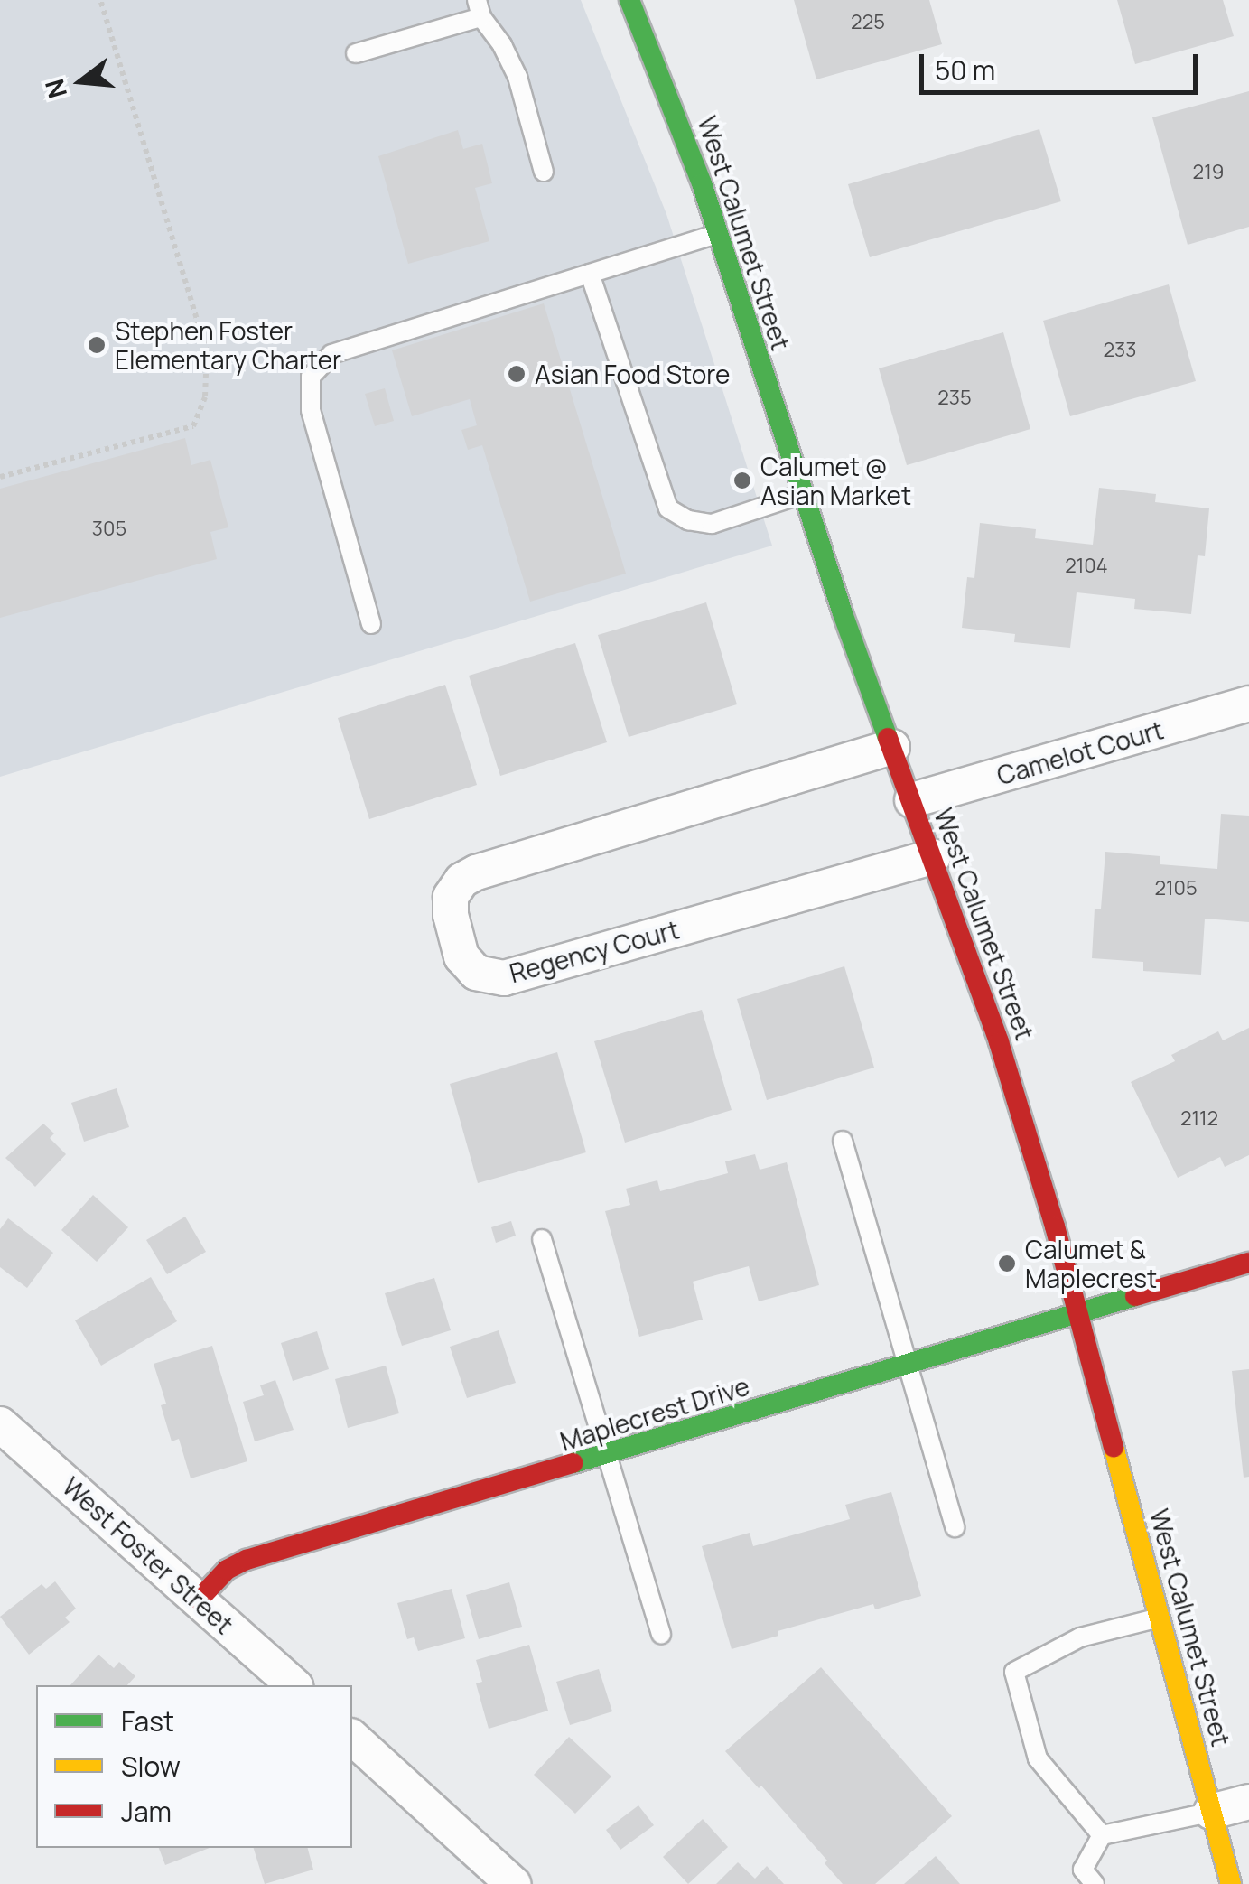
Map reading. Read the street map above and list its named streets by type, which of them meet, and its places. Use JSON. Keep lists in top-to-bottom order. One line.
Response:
{"streets":{"main road":["West Calumet Street","Maplecrest Drive"],"street":["Camelot Court","Regency Court","West Foster Street"]},"crossings":[["West Calumet Street","Camelot Court"],["West Calumet Street","Regency Court"],["West Calumet Street","Maplecrest Drive"],["Maplecrest Drive","West Foster Street"]],"places":["Stephen Foster Elementary Charter","Asian Food Store","Calumet @ Asian Market","Calumet & Maplecrest"],"house_numbers":["225","219","233","235","305","2104","2105","2112"],"legend":["Fast","Slow","Jam"],"scale_bar":"50 m","north":"left"}
